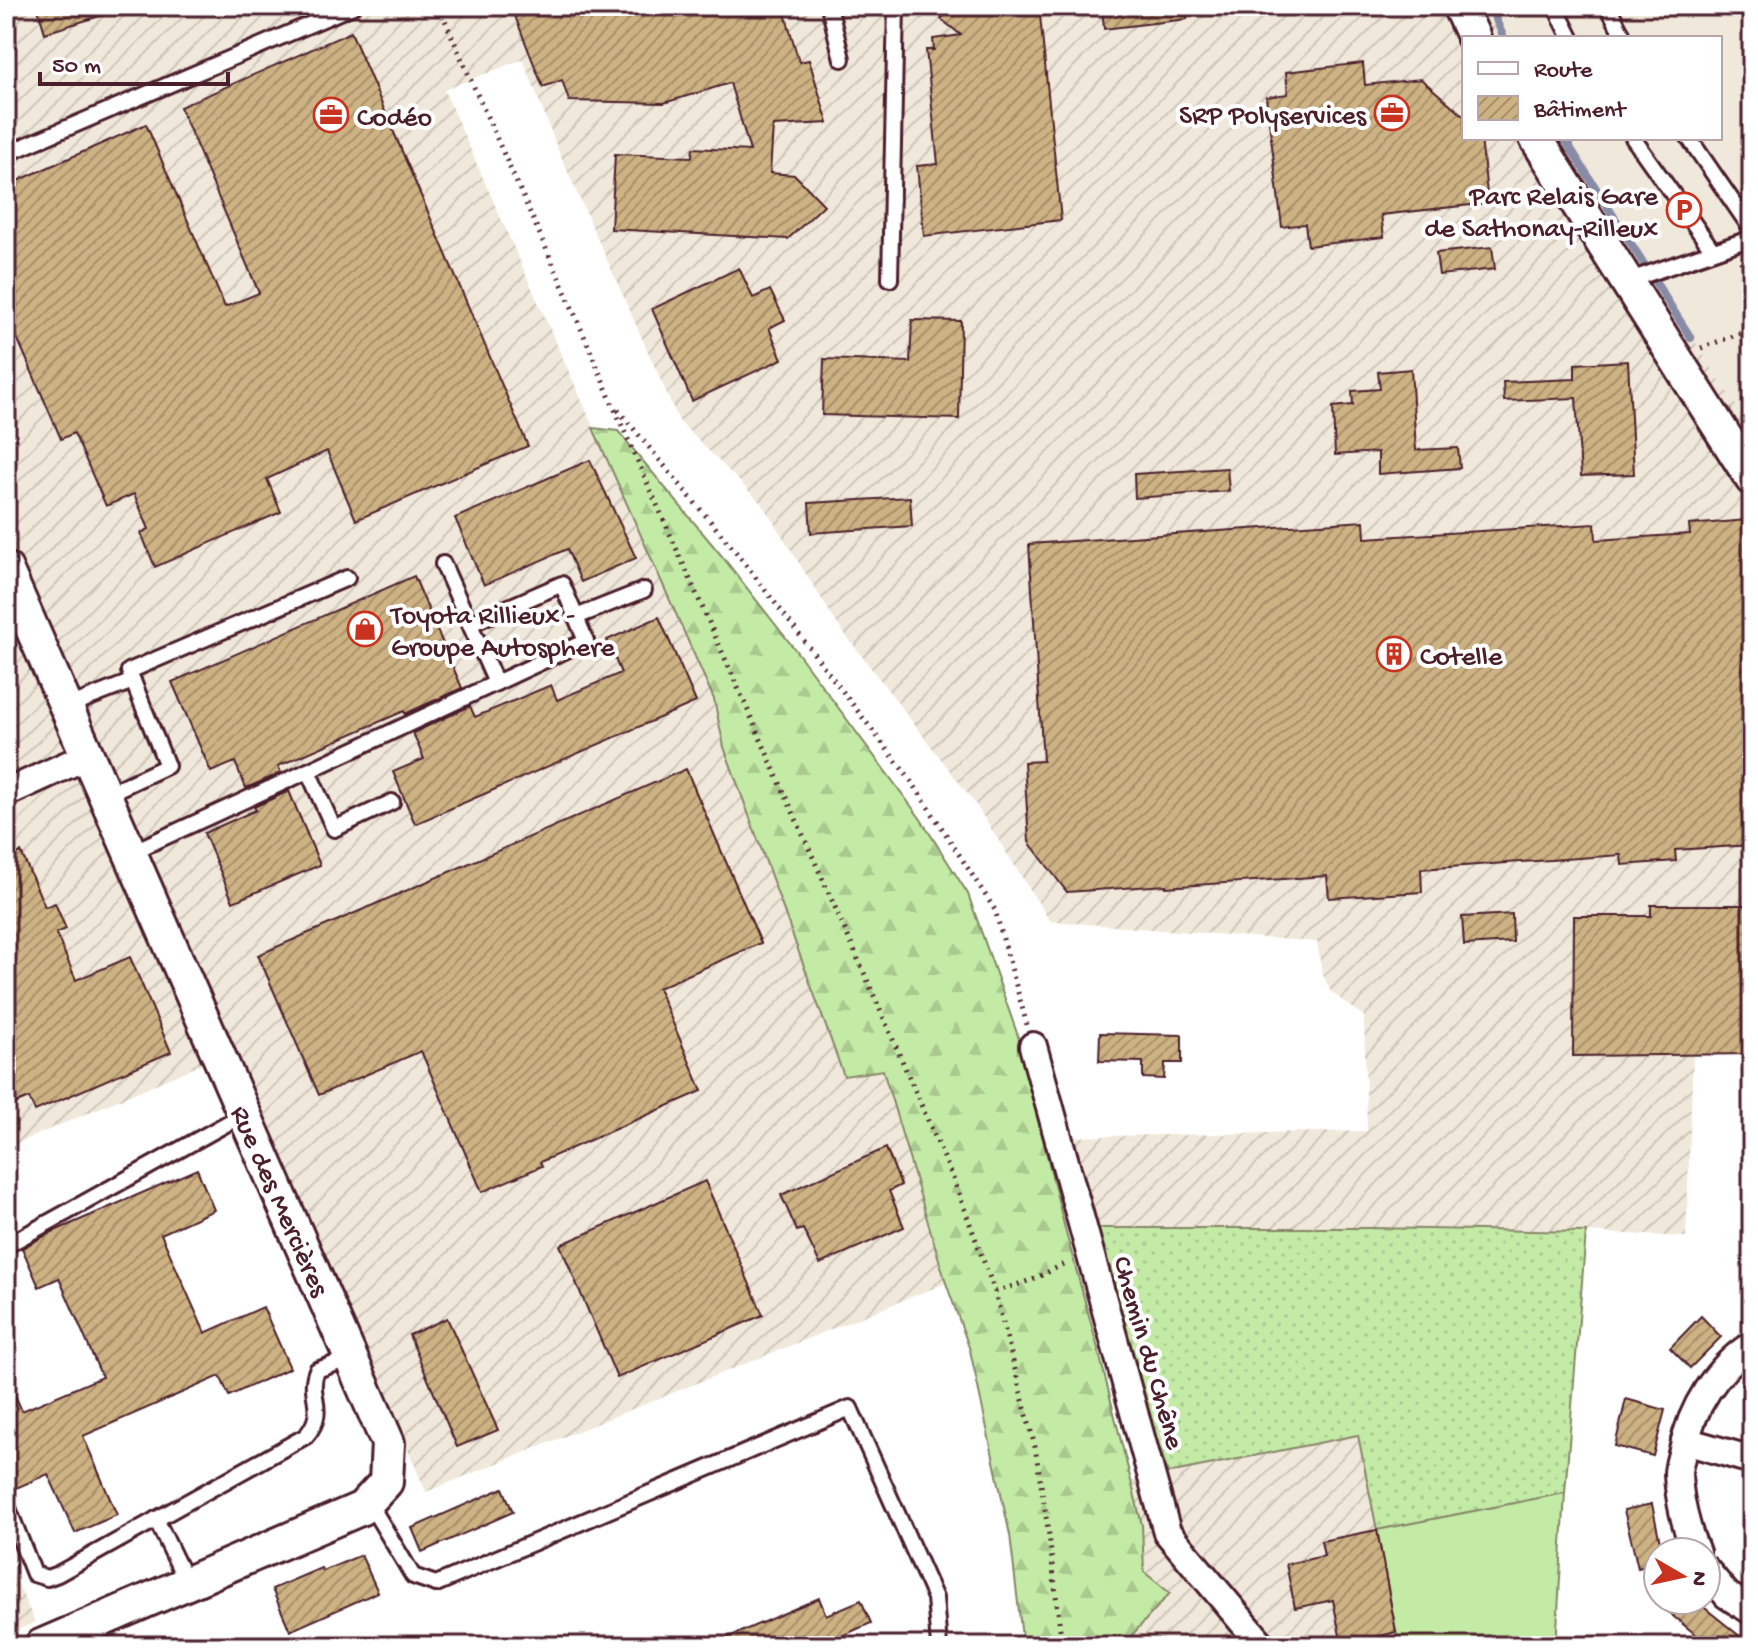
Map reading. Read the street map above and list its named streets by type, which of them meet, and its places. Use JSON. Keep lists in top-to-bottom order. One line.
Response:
{"streets":{"street":["Rue des Mercières","Chemin du Chêne"]},"places":{"office":["SRP Polyservices","Codéo"],"parking":["Parc Relais Gare de Sathonay-Rilleux"],"shop":["Toyota Rillieux - Groupe Autosphere"],"building":["Cotelle"]},"legend":["Route","Bâtiment"],"scale_bar":"50 m","north":"right"}
